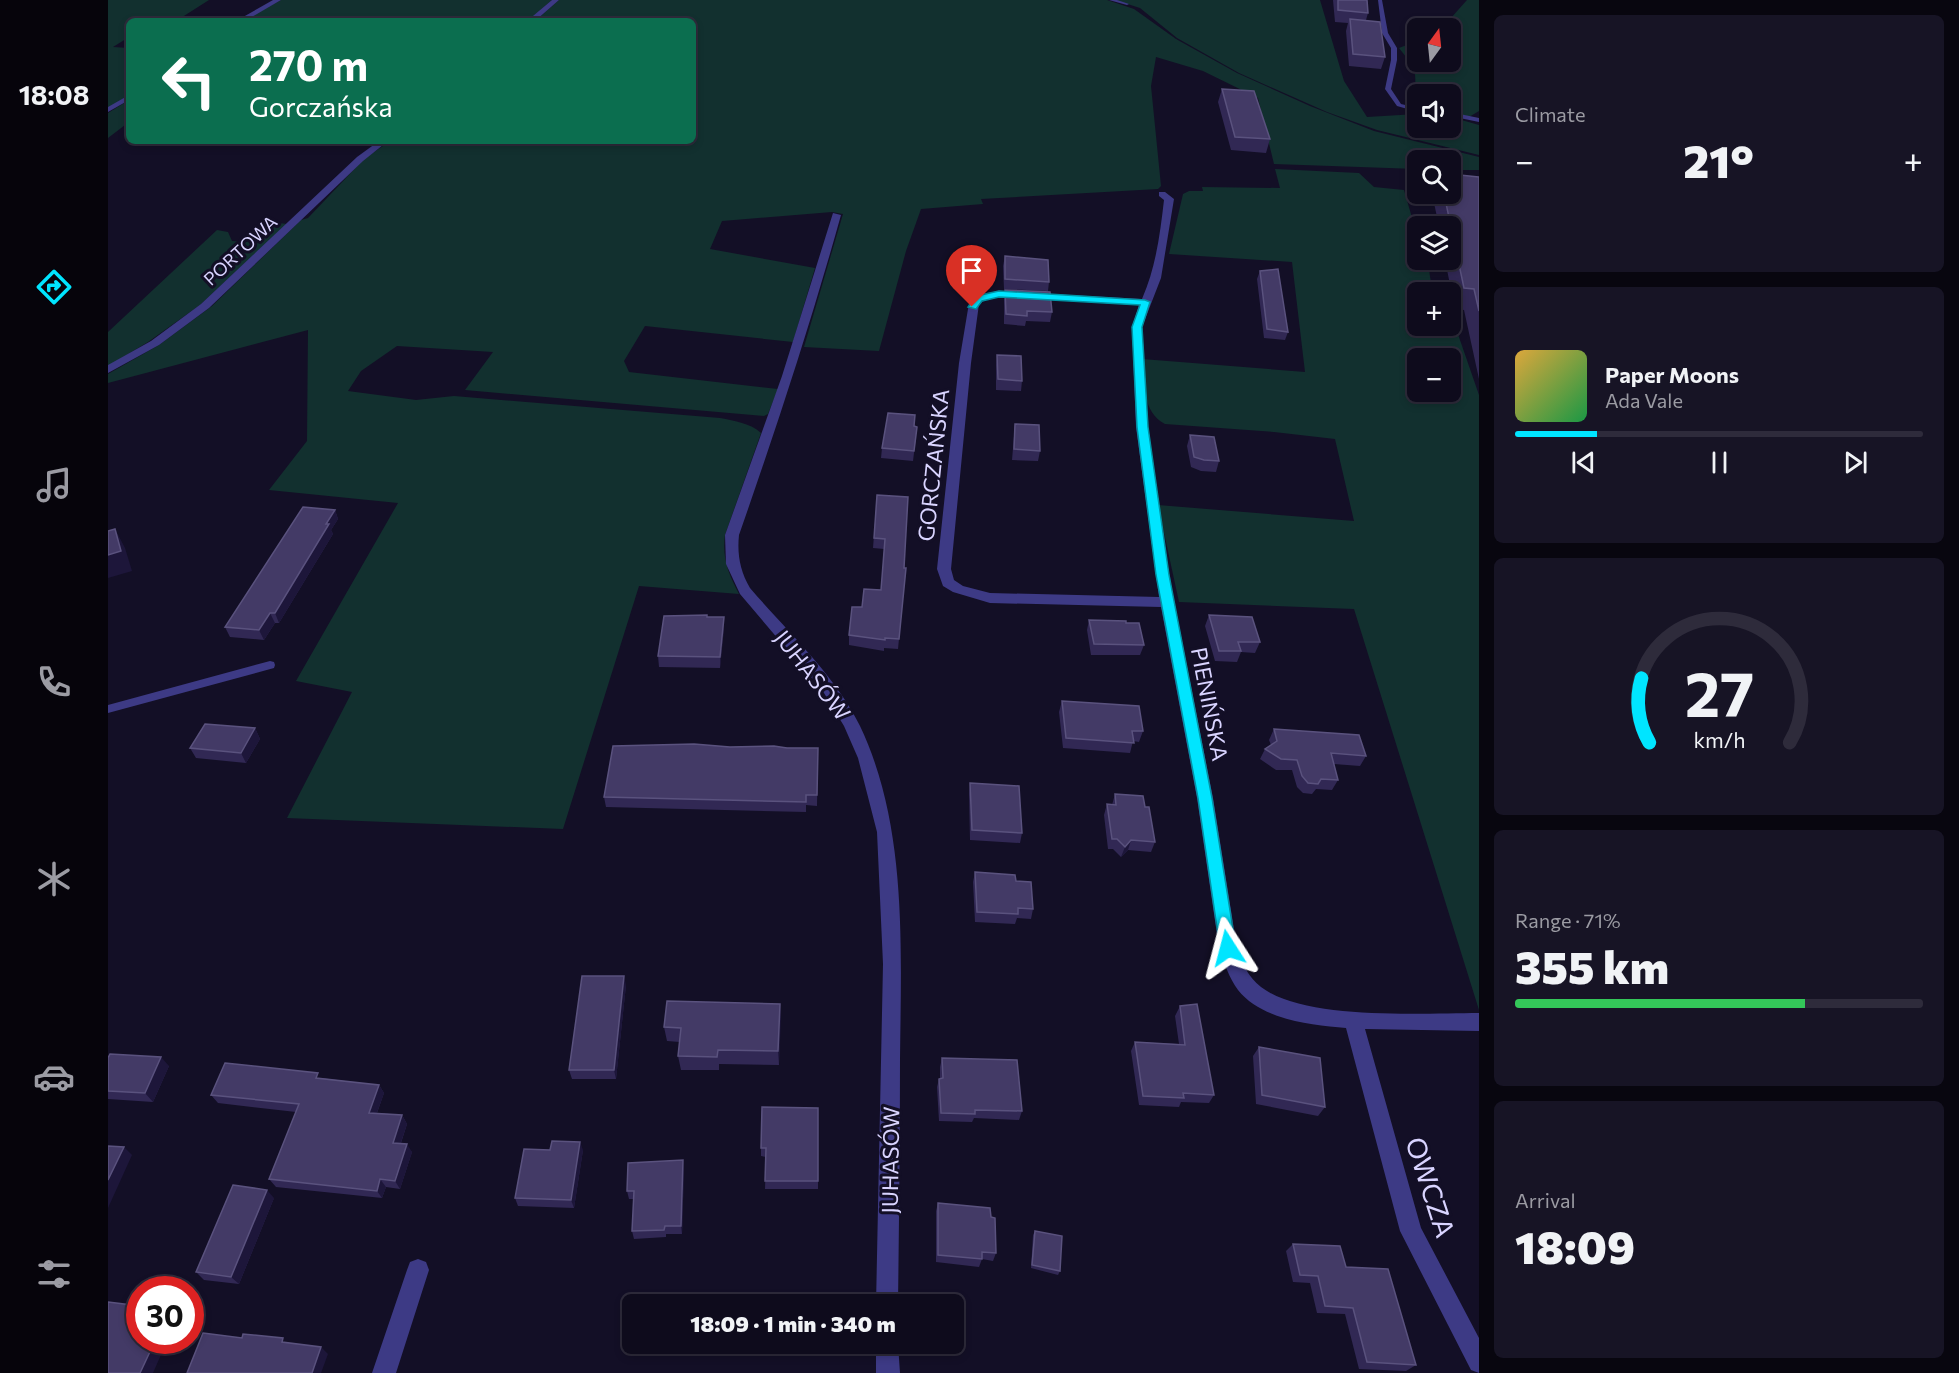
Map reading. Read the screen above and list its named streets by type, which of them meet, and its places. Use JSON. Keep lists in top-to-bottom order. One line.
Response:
{"streets":{"street":["PORTOWA","GORCZAŃSKA","JUHASÓW","PIENIŃSKA","OWCZA"]},"crossings":[["GORCZAŃSKA","PIENIŃSKA"],["PIENIŃSKA","OWCZA"]],"north":"top","page":{"tabs":"18:08","tile":["Climate",["Range · 71%","355 km"],["Arrival","18:09"]],"map_buttons":["+","−"],"turn":["270 m","Gorczańska"],"heat":["−","21°","+"],"song":["Paper Moons","Ada Vale"],"limit":"30","trip":"18:09 · 1 min · 340 m","gauge":["27","km/h"]}}
